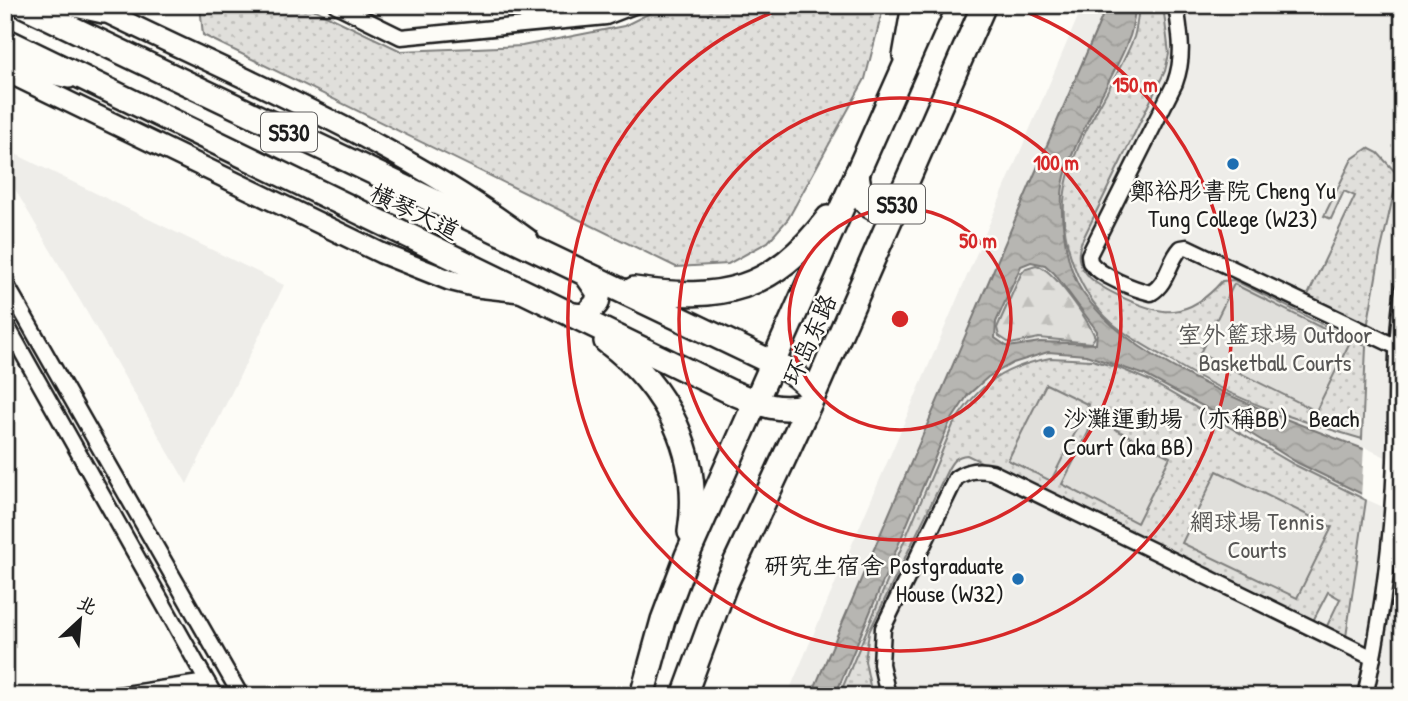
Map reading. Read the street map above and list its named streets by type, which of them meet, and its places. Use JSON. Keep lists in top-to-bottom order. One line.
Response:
{"streets":{"main road":["S530","横琴大道","环岛东路"]},"crossings":[["横琴大道","环岛东路"]],"parks":["室外籃球場 Outdoor Basketball Courts","網球場 Tennis Courts"],"places":["鄭裕彤書院 Cheng Yu Tung College (W23)","沙灘運動場（亦稱BB） Beach Court (aka BB)","研究生宿舍 Postgraduate House (W32)"],"north":"top right","rings":["150 m","100 m","50 m"]}
